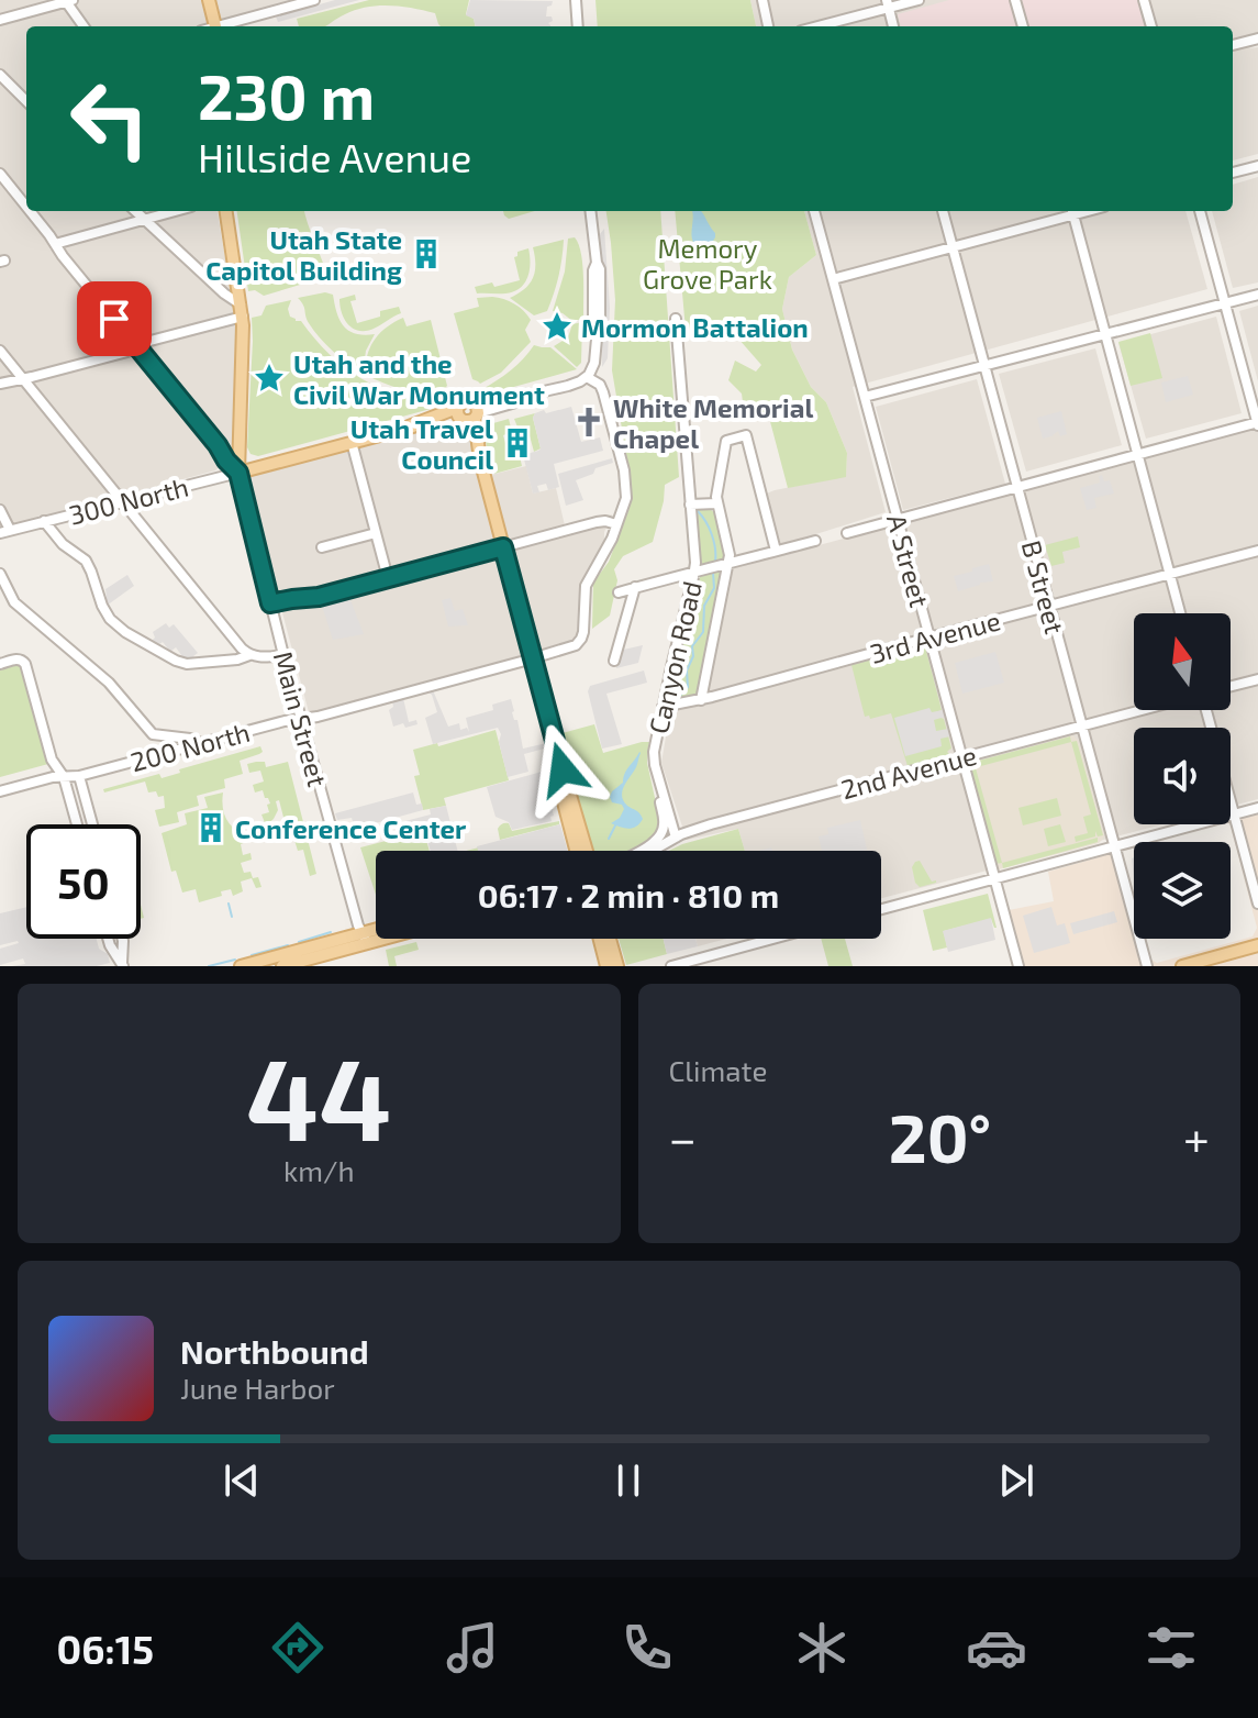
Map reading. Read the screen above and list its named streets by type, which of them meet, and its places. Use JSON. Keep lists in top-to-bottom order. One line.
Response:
{"streets":{"main road":["300 North"],"street":["A Street","B Street","3rd Avenue","Canyon Road","Main Street","200 North","2nd Avenue"]},"crossings":[["300 North","Main Street"],["A Street","3rd Avenue"],["A Street","2nd Avenue"],["B Street","3rd Avenue"],["B Street","2nd Avenue"],["3rd Avenue","Canyon Road"],["Canyon Road","2nd Avenue"],["Main Street","200 North"]],"parks":["Memory Grove Park"],"places":{"building":["Utah State Capitol Building","Utah Travel Council","Conference Center"],"place":["Mormon Battalion","Utah and the Civil War Monument"],"church":["White Memorial Chapel"]},"north":"top","page":{"turn":["230 m","Hillside Avenue"],"limit":"50","trip":"06:17 · 2 min · 810 m","tile":[["44","km/h"],"Climate"],"heat":["−","20°","+"],"song":["Northbound","June Harbor"],"tabs":"06:15"}}
